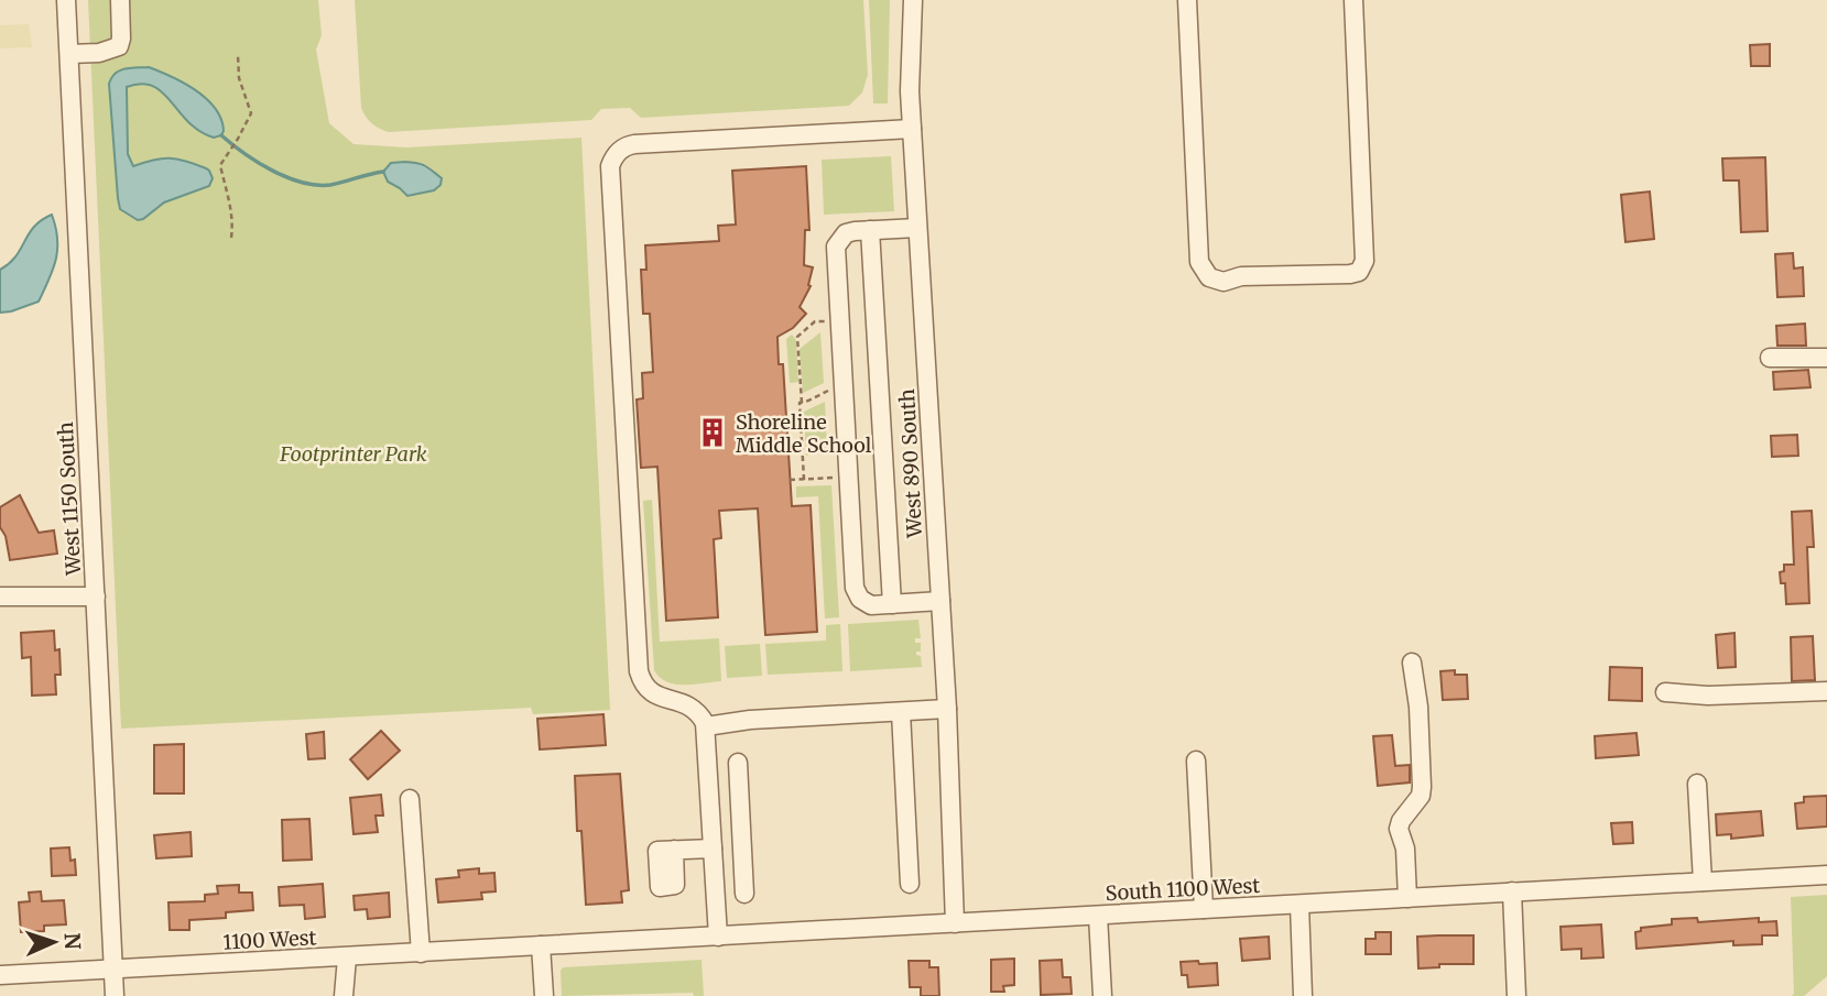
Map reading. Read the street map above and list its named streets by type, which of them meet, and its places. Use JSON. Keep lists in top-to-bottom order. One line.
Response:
{"streets":{"street":["West 890 South","West 1150 South","South 1100 West","1100 West"]},"crossings":[["West 890 South","South 1100 West"],["West 1150 South","1100 West"],["South 1100 West","1100 West"]],"parks":["Footprinter Park"],"places":{"building":["Shoreline Middle School"]},"north":"right"}
